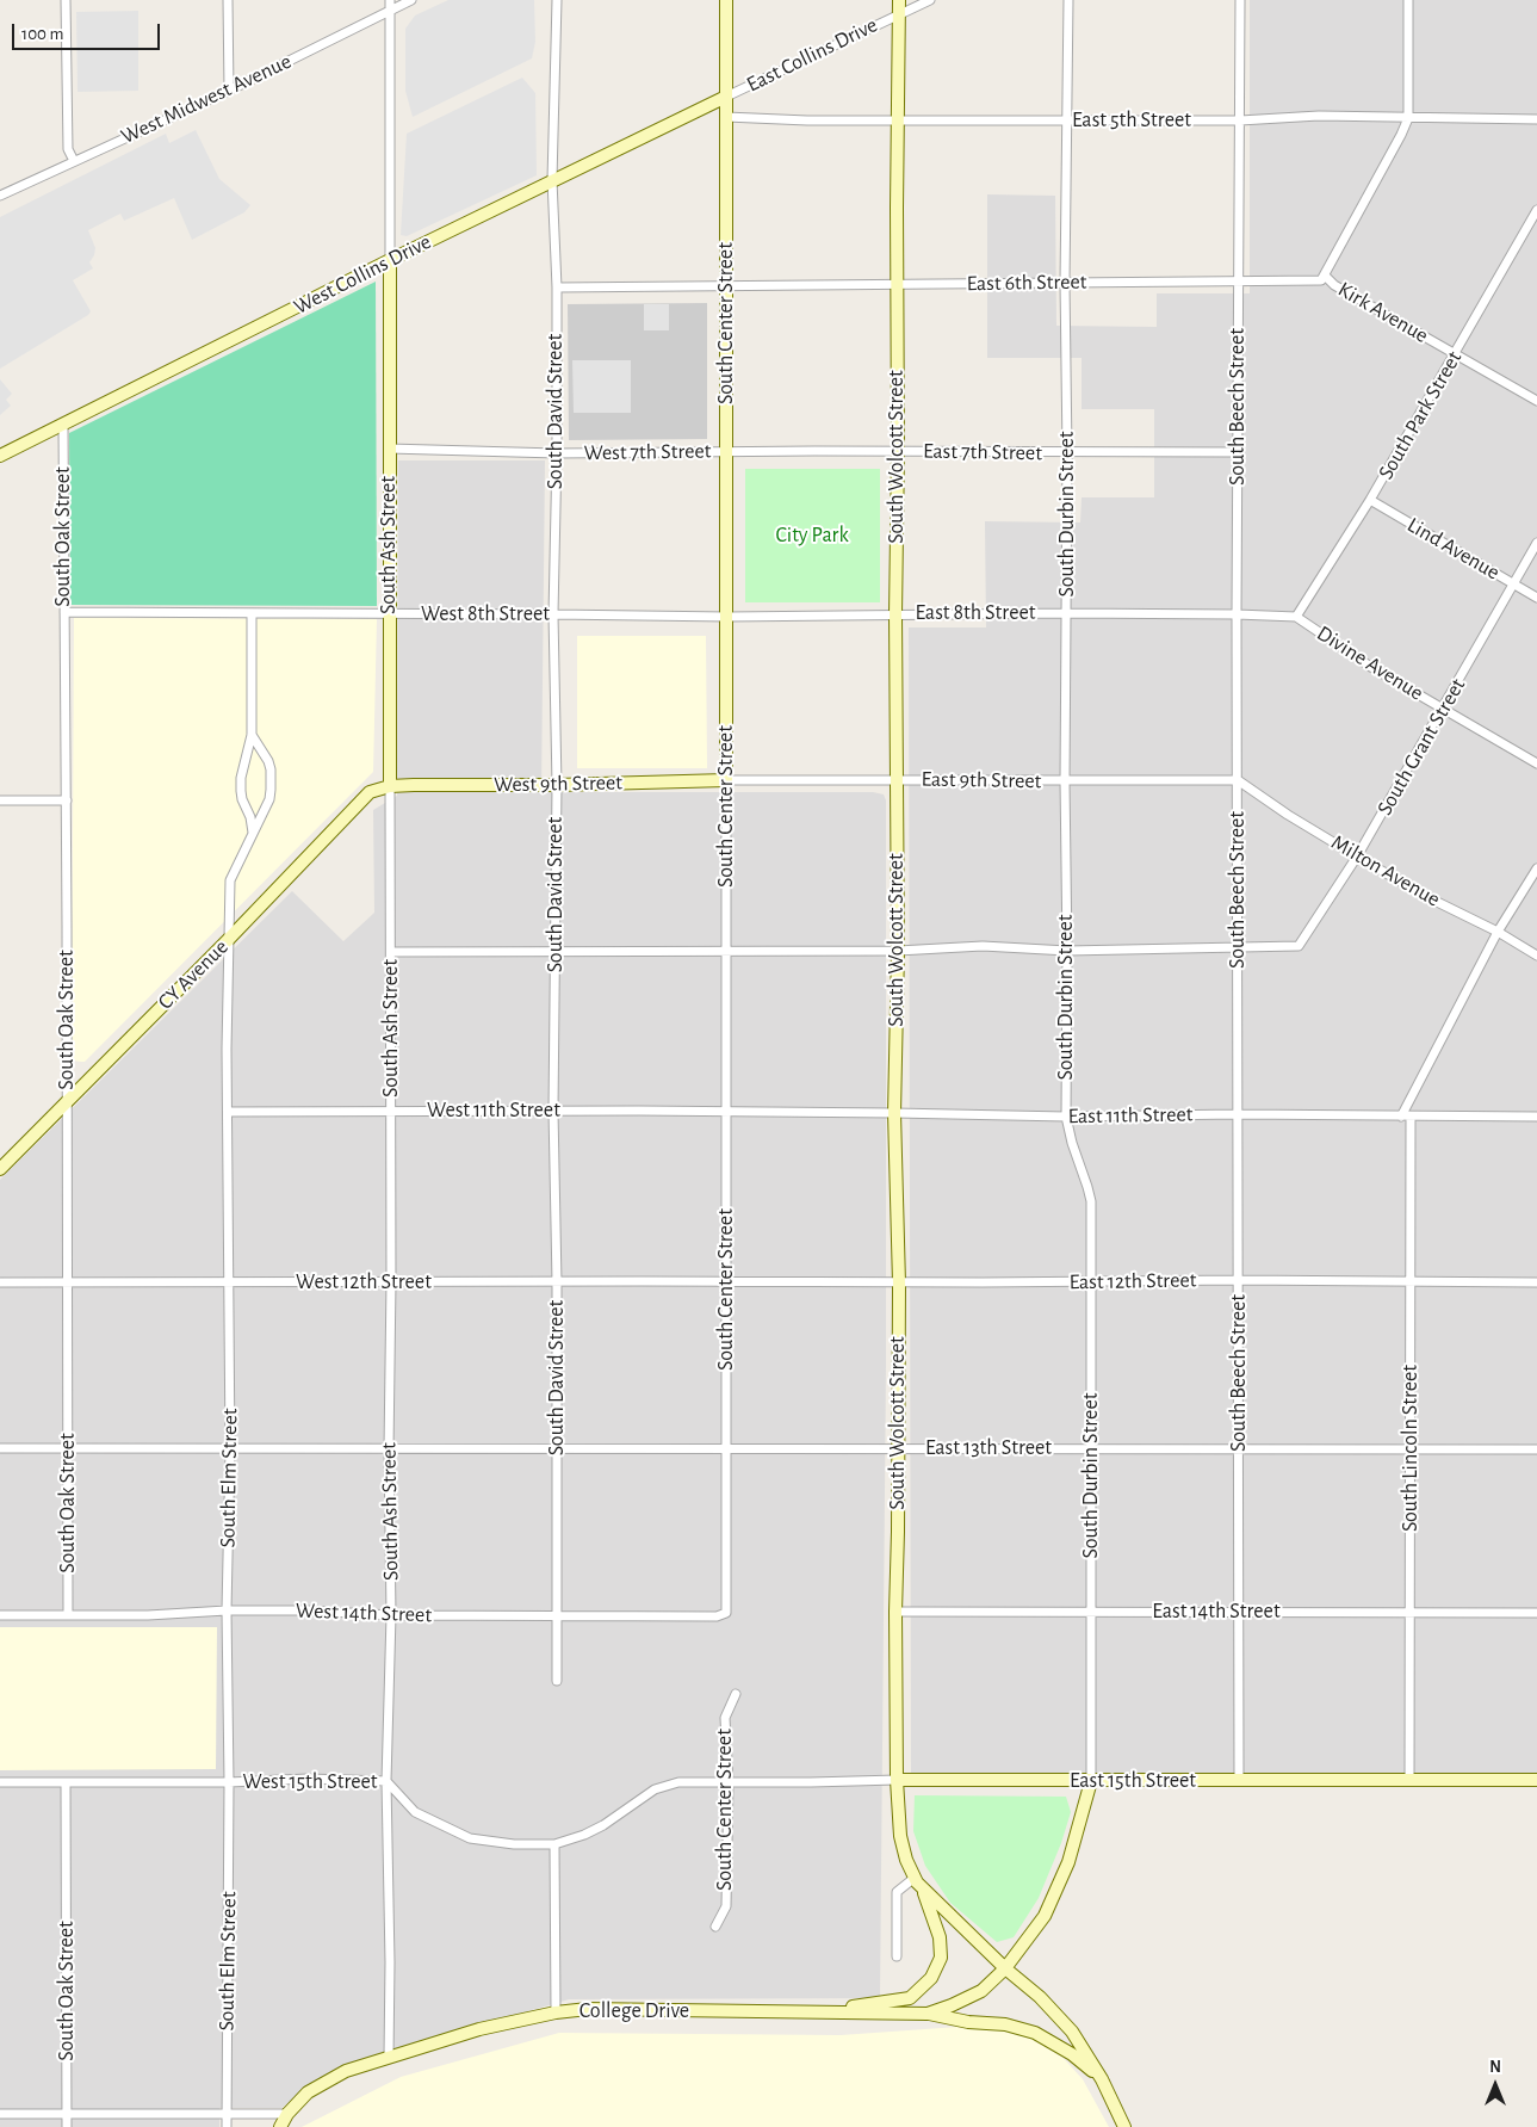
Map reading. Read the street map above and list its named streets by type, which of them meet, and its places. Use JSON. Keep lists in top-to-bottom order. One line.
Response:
{"streets":{"main road":["West Collins Drive","South Center Street","South Wolcott Street","South Durbin Street","South Ash Street","West 9th Street","CY Avenue","East 15th Street","College Drive"],"street":["East Collins Drive","West Midwest Avenue","East 5th Street","East 6th Street","Kirk Avenue","South Beech Street","South David Street","South Park Street","West 7th Street","East 7th Street","South Oak Street","Lind Avenue","East 8th Street","West 8th Street","Divine Avenue","South Grant Street","East 9th Street","Milton Avenue","West 11th Street","East 11th Street","East 12th Street","West 12th Street","East 13th Street","South Lincoln Street","South Elm Street","East 14th Street","West 14th Street","West 15th Street"]},"crossings":[["East Collins Drive","West Collins Drive"],["East Collins Drive","South Center Street"],["East Collins Drive","South Wolcott Street"],["West Midwest Avenue","South Ash Street"],["East 5th Street","South Center Street"],["East 5th Street","South Beech Street"],["East 5th Street","South Wolcott Street"],["East 5th Street","South Durbin Street"],["West Collins Drive","South Center Street"],["West Collins Drive","South David Street"],["West Collins Drive","South Oak Street"],["West Collins Drive","South Ash Street"],["East 6th Street","Kirk Avenue"],["East 6th Street","South Center Street"],["East 6th Street","South Beech Street"],["East 6th Street","South David Street"],["East 6th Street","South Wolcott Street"],["East 6th Street","South Durbin Street"],["Kirk Avenue","South Park Street"],["South Center Street","West 7th Street"],["South Center Street","East 7th Street"],["South Center Street","East 8th Street"],["South Center Street","West 8th Street"],["South Center Street","East 9th Street"],["South Center Street","West 9th Street"],["South Center Street","West 11th Street"],["South Center Street","East 11th Street"],["South Center Street","East 12th Street"],["South Center Street","West 12th Street"],["South Center Street","East 13th Street"],["South Center Street","West 14th Street"],["South Center Street","East 15th Street"],["South Center Street","West 15th Street"],["South Beech Street","East 7th Street"],["South Beech Street","East 8th Street"],["South Beech Street","South Grant Street"],["South Beech Street","East 9th Street"],["South Beech Street","Milton Avenue"],["South Beech Street","East 11th Street"],["South Beech Street","East 12th Street"],["South Beech Street","East 13th Street"],["South Beech Street","East 14th Street"],["South Beech Street","East 15th Street"],["South David Street","West 7th Street"],["South David Street","West 8th Street"],["South David Street","West 9th Street"],["South David Street","West 11th Street"],["South David Street","West 12th Street"],["South David Street","East 13th Street"],["South David Street","West 14th Street"],["South Park Street","Lind Avenue"],["South Park Street","East 8th Street"],["South Park Street","Divine Avenue"],["West 7th Street","East 7th Street"],["West 7th Street","South Ash Street"],["East 7th Street","South Wolcott Street"],["East 7th Street","South Durbin Street"],["South Wolcott Street","South Durbin Street"],["South Wolcott Street","East 8th Street"],["South Wolcott Street","East 9th Street"],["South Wolcott Street","East 11th Street"],["South Wolcott Street","East 12th Street"],["South Wolcott Street","East 13th Street"],["South Wolcott Street","East 14th Street"],["South Wolcott Street","East 15th Street"],["South Wolcott Street","College Drive"],["South Durbin Street","East 8th Street"],["South Durbin Street","East 9th Street"],["South Durbin Street","East 11th Street"],["South Durbin Street","East 12th Street"],["South Durbin Street","East 13th Street"],["South Durbin Street","East 14th Street"],["South Durbin Street","East 15th Street"],["South Durbin Street","College Drive"],["South Oak Street","West 8th Street"],["South Oak Street","CY Avenue"],["South Oak Street","West 12th Street"],["South Oak Street","East 13th Street"],["South Oak Street","West 14th Street"],["South Oak Street","West 15th Street"],["South Ash Street","West 8th Street"],["South Ash Street","West 9th Street"],["South Ash Street","CY Avenue"],["South Ash Street","West 11th Street"],["South Ash Street","West 12th Street"],["South Ash Street","East 13th Street"],["South Ash Street","West 14th Street"],["South Ash Street","West 15th Street"],["South Ash Street","College Drive"],["Lind Avenue","South Grant Street"],["East 8th Street","West 8th Street"],["East 8th Street","Divine Avenue"],["Divine Avenue","South Grant Street"],["South Grant Street","Milton Avenue"],["East 9th Street","West 9th Street"],["East 9th Street","Milton Avenue"],["West 9th Street","CY Avenue"],["CY Avenue","South Elm Street"],["West 11th Street","East 11th Street"],["West 11th Street","South Elm Street"],["East 11th Street","South Lincoln Street"],["East 12th Street","West 12th Street"],["East 12th Street","South Lincoln Street"],["West 12th Street","South Elm Street"],["East 13th Street","South Lincoln Street"],["East 13th Street","South Elm Street"],["South Lincoln Street","East 14th Street"],["South Lincoln Street","East 15th Street"],["South Elm Street","West 14th Street"],["South Elm Street","West 15th Street"],["East 15th Street","West 15th Street"]],"parks":["City Park"],"scale_bar":"100 m","north":"top"}
